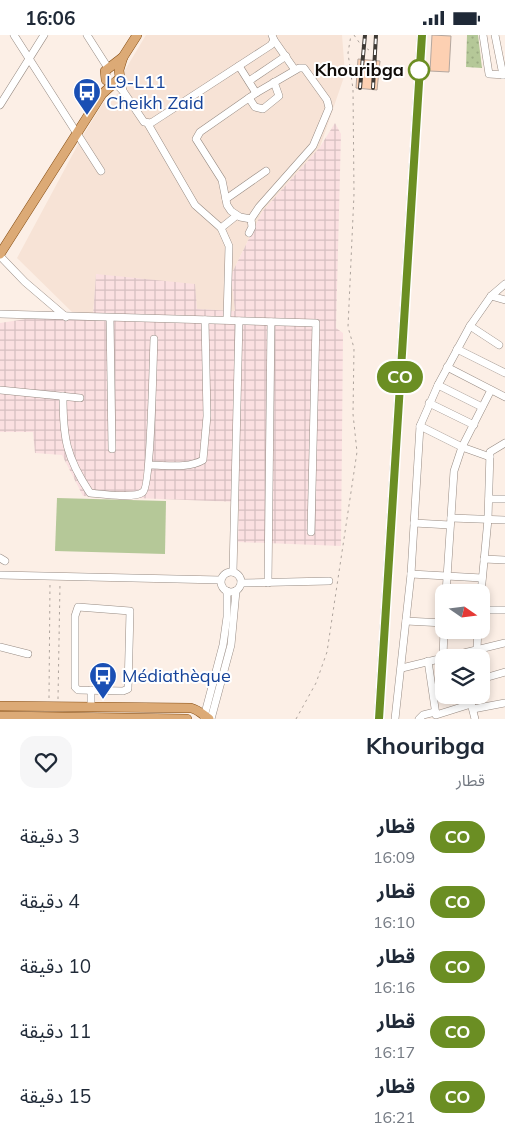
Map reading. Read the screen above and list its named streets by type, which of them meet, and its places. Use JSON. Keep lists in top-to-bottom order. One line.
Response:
{"places":{"other":["Khouribga"],"bus stop":["L9-L11 Cheikh Zaid","Médiathèque"]},"north":"right","page":{"status":"16:06","on_map":"CO","heading":["Khouribga","قطار"],"list":[{"mark":"CO","name":"قطار","note":"16:09","value":"3 دقيقة"},{"mark":"CO","name":"قطار","note":"16:10","value":"4 دقيقة"},{"mark":"CO","name":"قطار","note":"16:16","value":"10 دقيقة"},{"mark":"CO","name":"قطار","note":"16:17","value":"11 دقيقة"},{"mark":"CO","name":"قطار","note":"16:21","value":"15 دقيقة"}]}}
